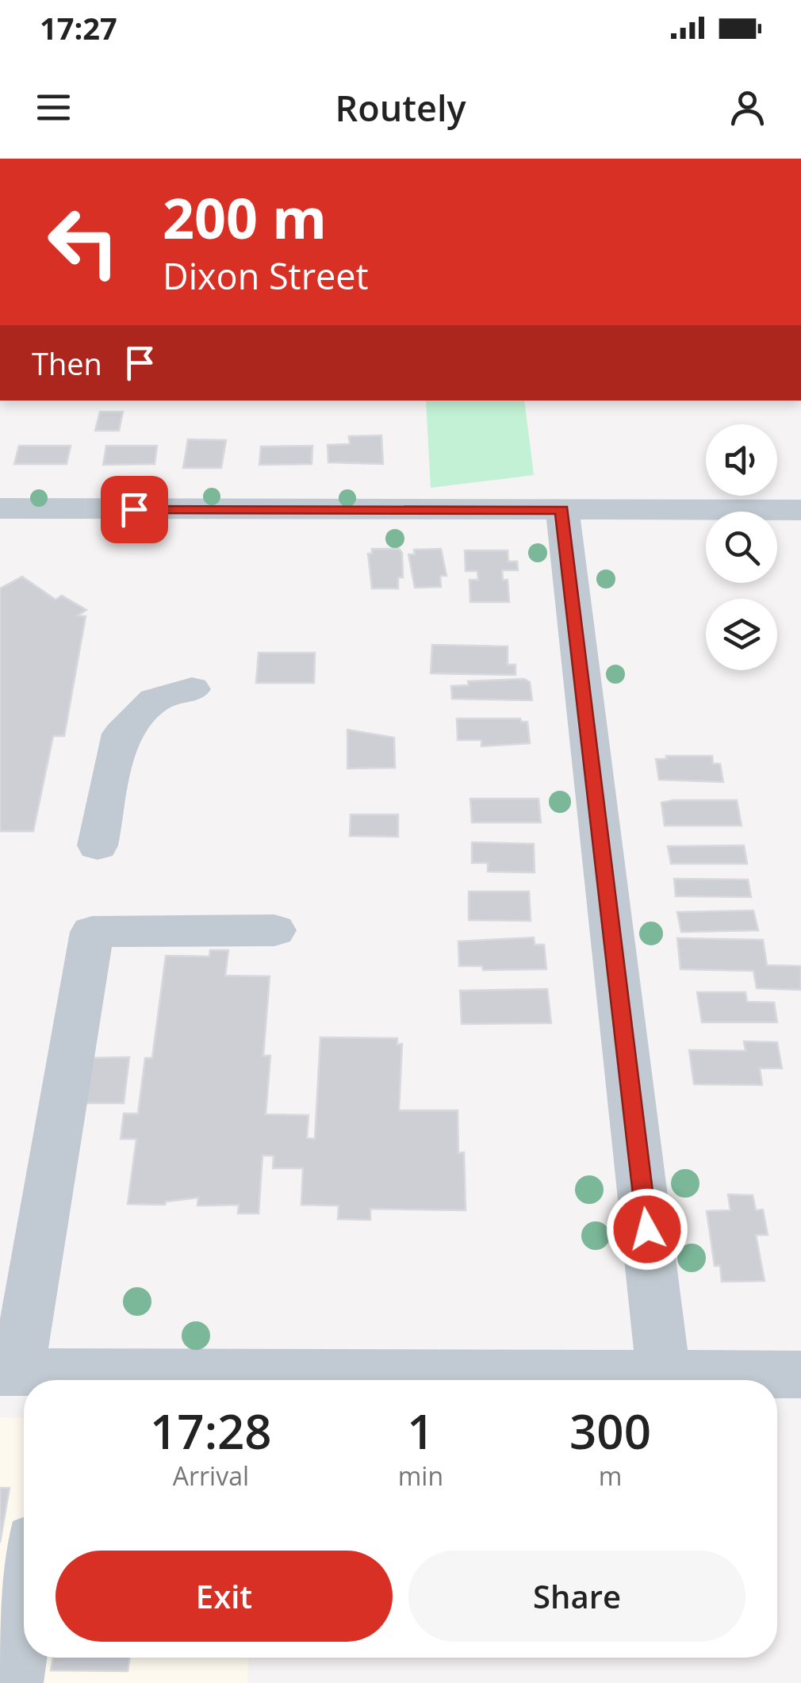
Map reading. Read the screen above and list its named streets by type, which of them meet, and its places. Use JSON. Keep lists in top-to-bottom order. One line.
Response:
{"page":{"status":"17:27","header":"Routely","turn":["200 m","Dixon Street"],"then":"Then","eta":["17:28","Arrival","1","min","300","m"],"buttons":["Exit","Share"]}}
